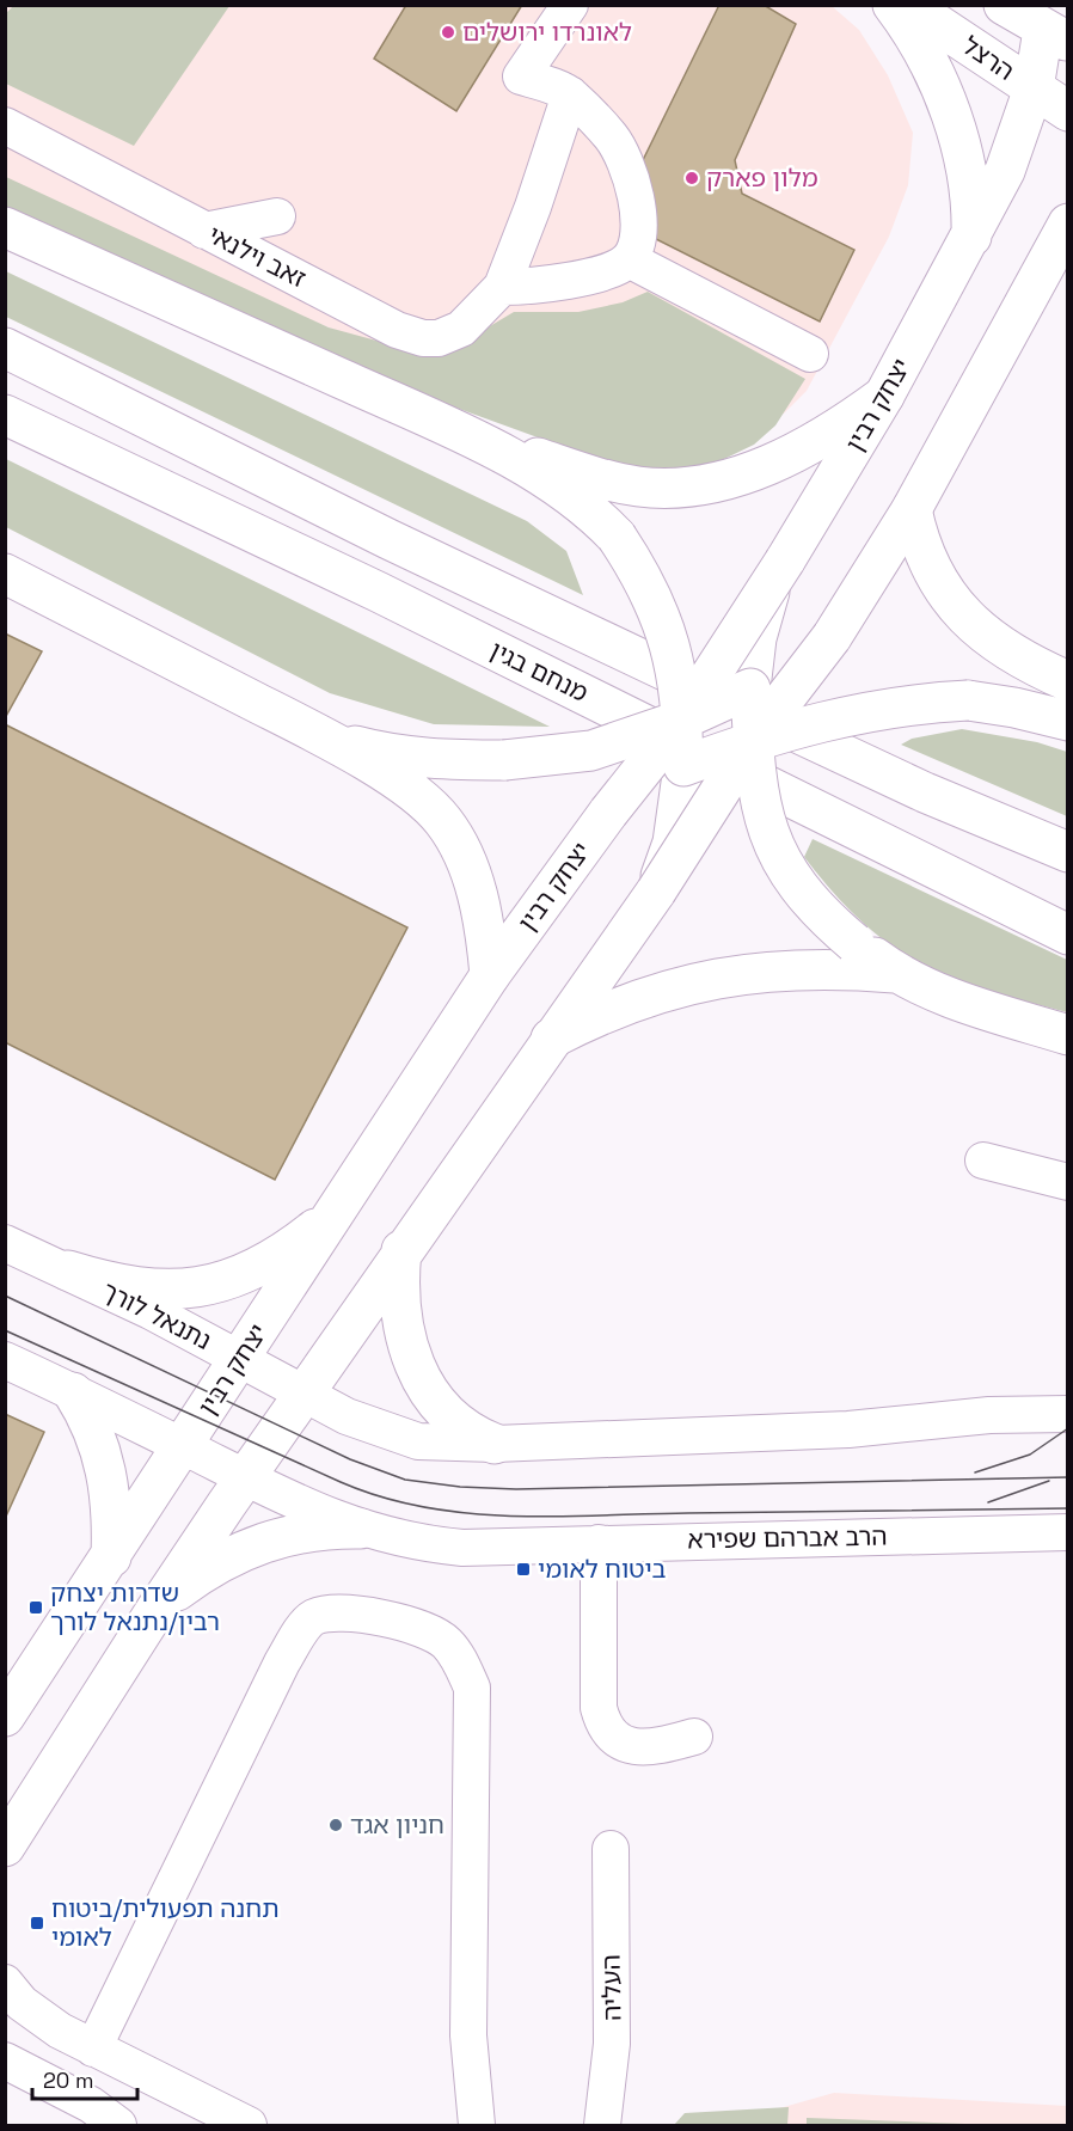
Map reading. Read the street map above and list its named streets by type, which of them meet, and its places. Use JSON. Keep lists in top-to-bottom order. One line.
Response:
{"streets":{"main road":["הרצל","יצחק רבין","מנחם בגין"],"street":["זאב וילנאי","נתנאל לורך","הרב אברהם שפירא","העליה"]},"crossings":[["הרצל","יצחק רבין"],["יצחק רבין","נתנאל לורך"],["יצחק רבין","הרב אברהם שפירא"]],"places":{"other":["לאונרדו ירושלים","מלון פארק","חניון אגד"],"transit":["ביטוח לאומי","שדרות יצחק רבין/נתנאל לורך","תחנה תפעולית/ביטוח לאומי"]},"scale_bar":"20 m"}
